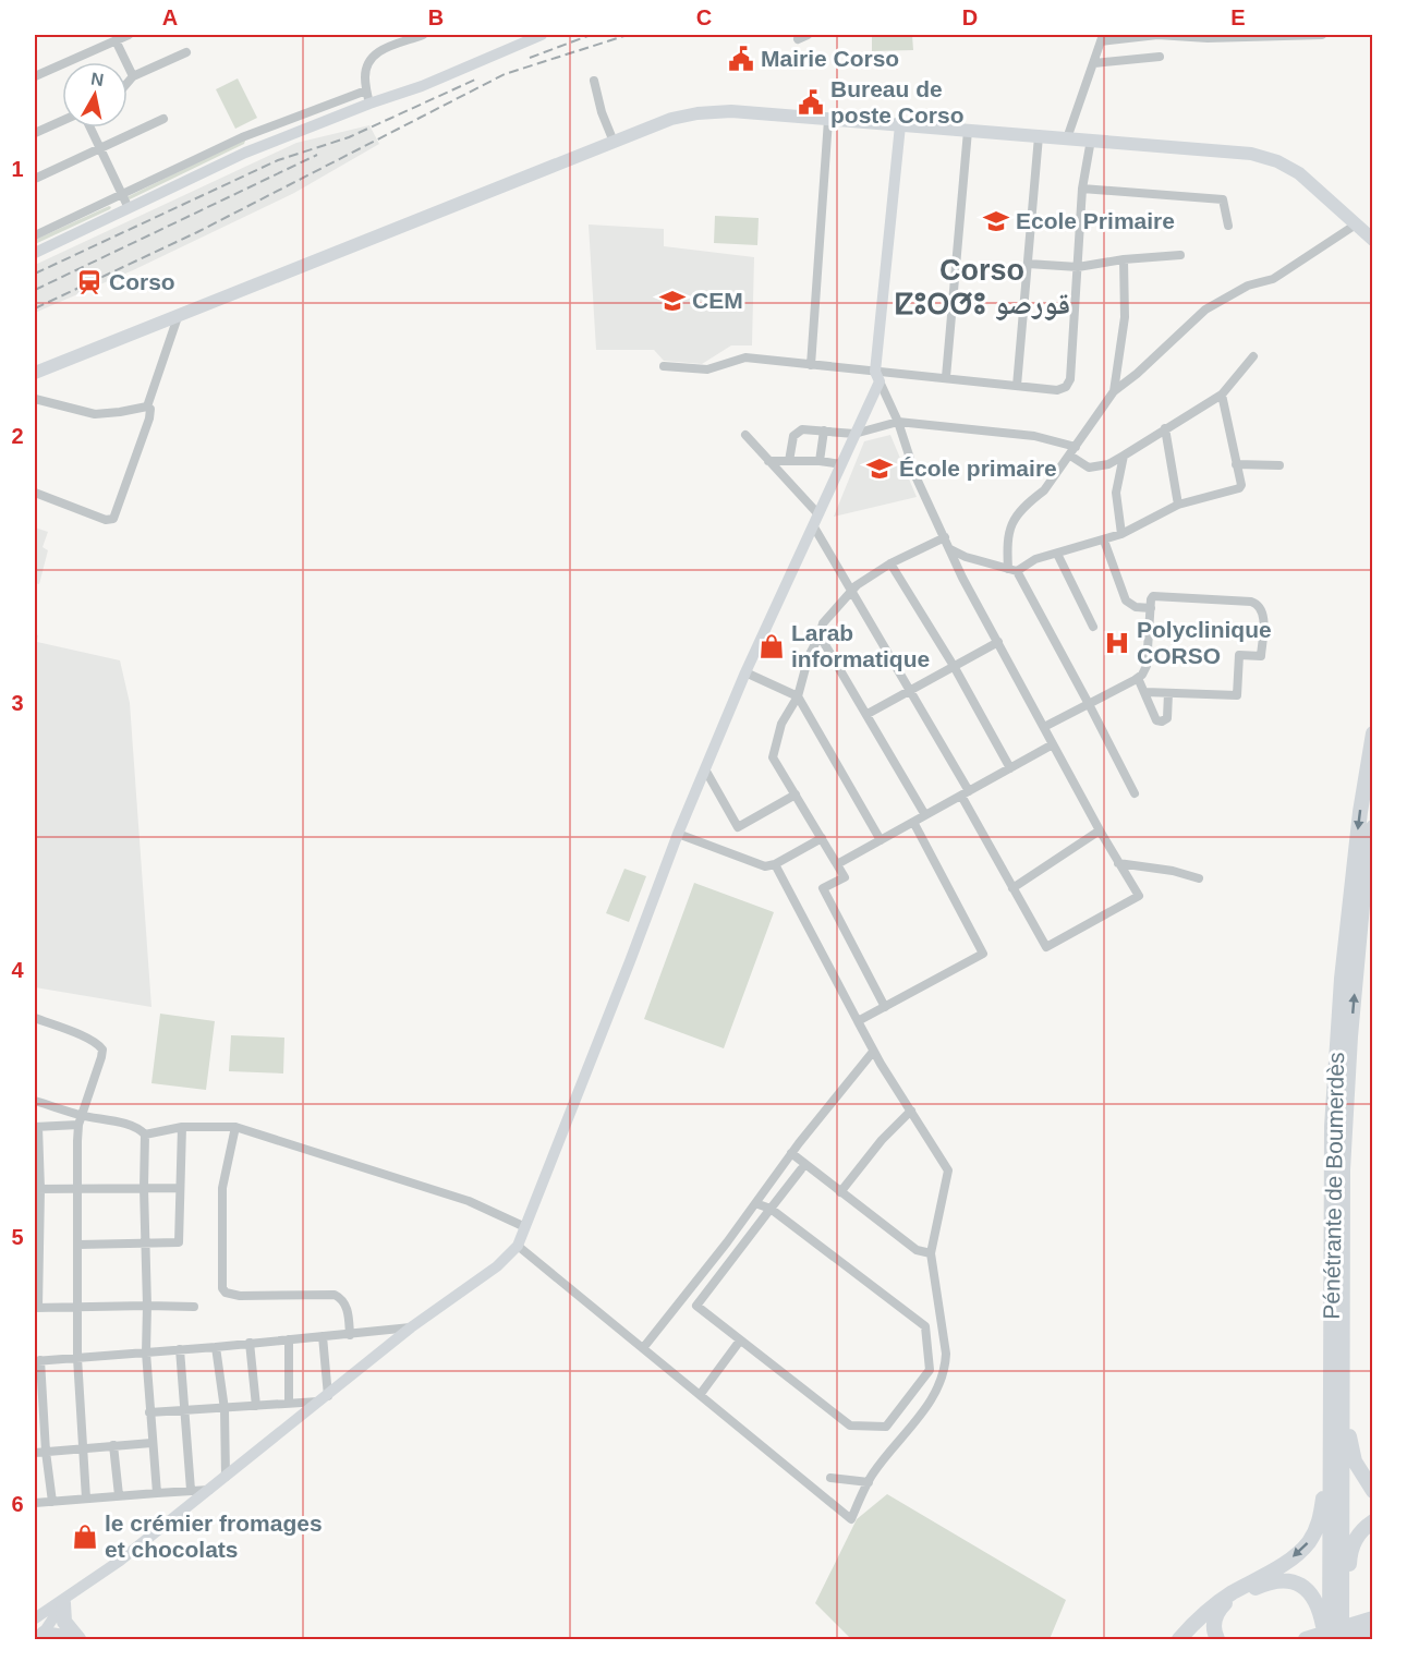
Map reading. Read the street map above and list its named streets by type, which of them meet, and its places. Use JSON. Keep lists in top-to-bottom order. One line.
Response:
{"streets":{"highway":["Pénétrante de Boumerdès"]},"districts":["Corso ⵇⵓⵔⵚⵓ قورصو"],"places":{"public building":["Mairie Corso","Bureau de poste Corso"],"school or university":["Ecole Primaire","CEM","École primaire"],"station":["Corso"],"hospital":["Polyclinique CORSO"],"shop":["Larab informatique","le crémier fromages et chocolats"]},"north":"top","grid":{"columns":["A","B","C","D","E"],"rows":["1","2","3","4","5","6"]}}
